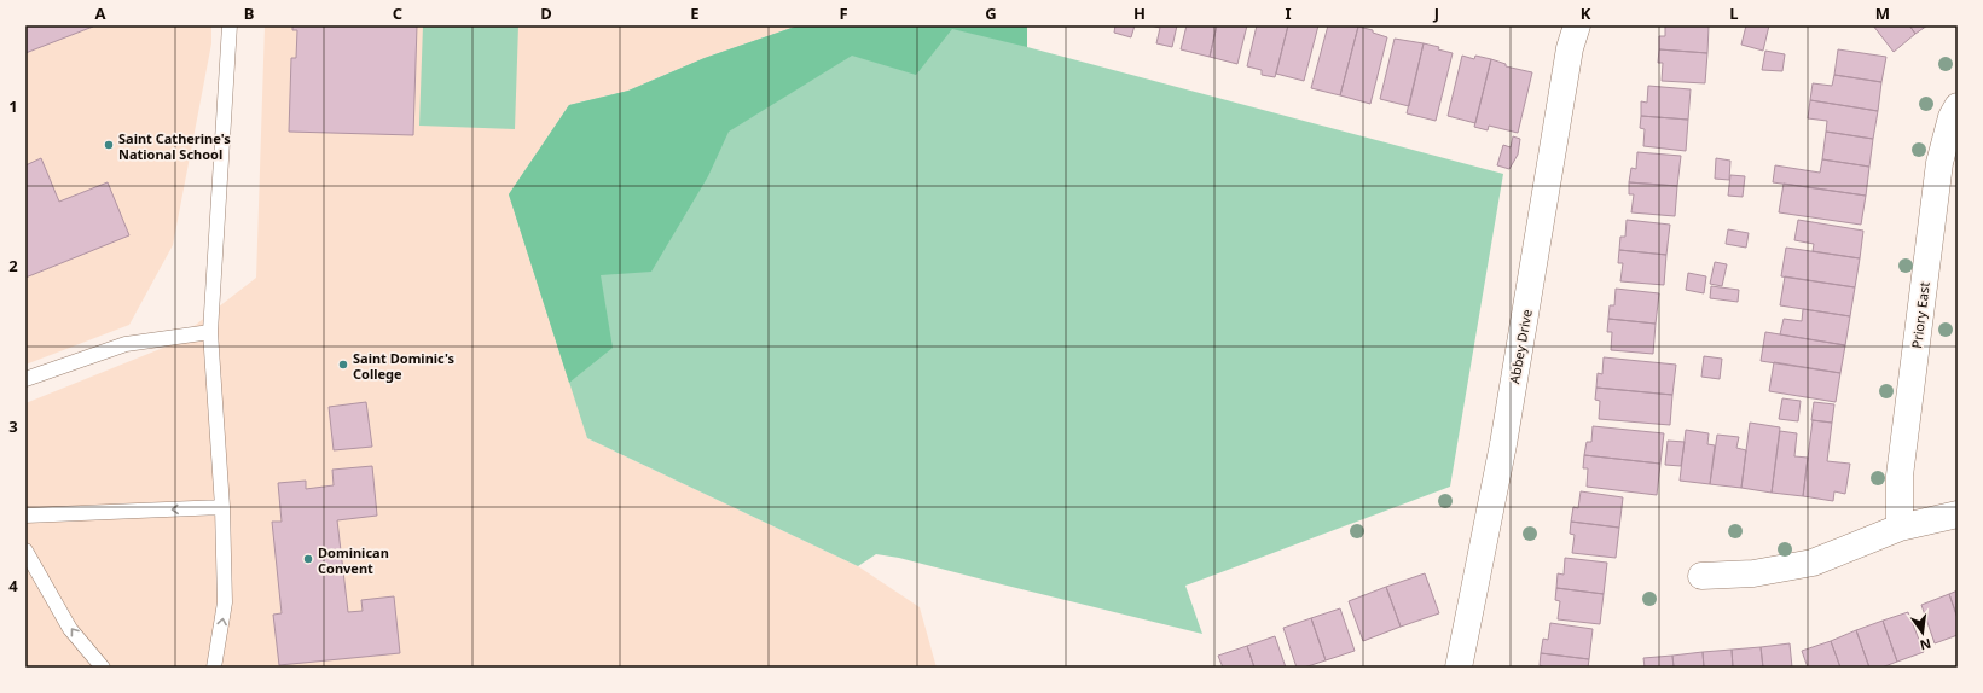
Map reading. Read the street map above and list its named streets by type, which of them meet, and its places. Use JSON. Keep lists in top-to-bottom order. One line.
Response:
{"streets":{"street":["Priory East","Abbey Drive"]},"places":["Saint Catherine's National School","Saint Dominic's College","Dominican Convent"],"north":"bottom","grid":{"columns":["A","B","C","D","E","F","G","H","I","J","K","L","M"],"rows":["1","2","3","4"]}}
